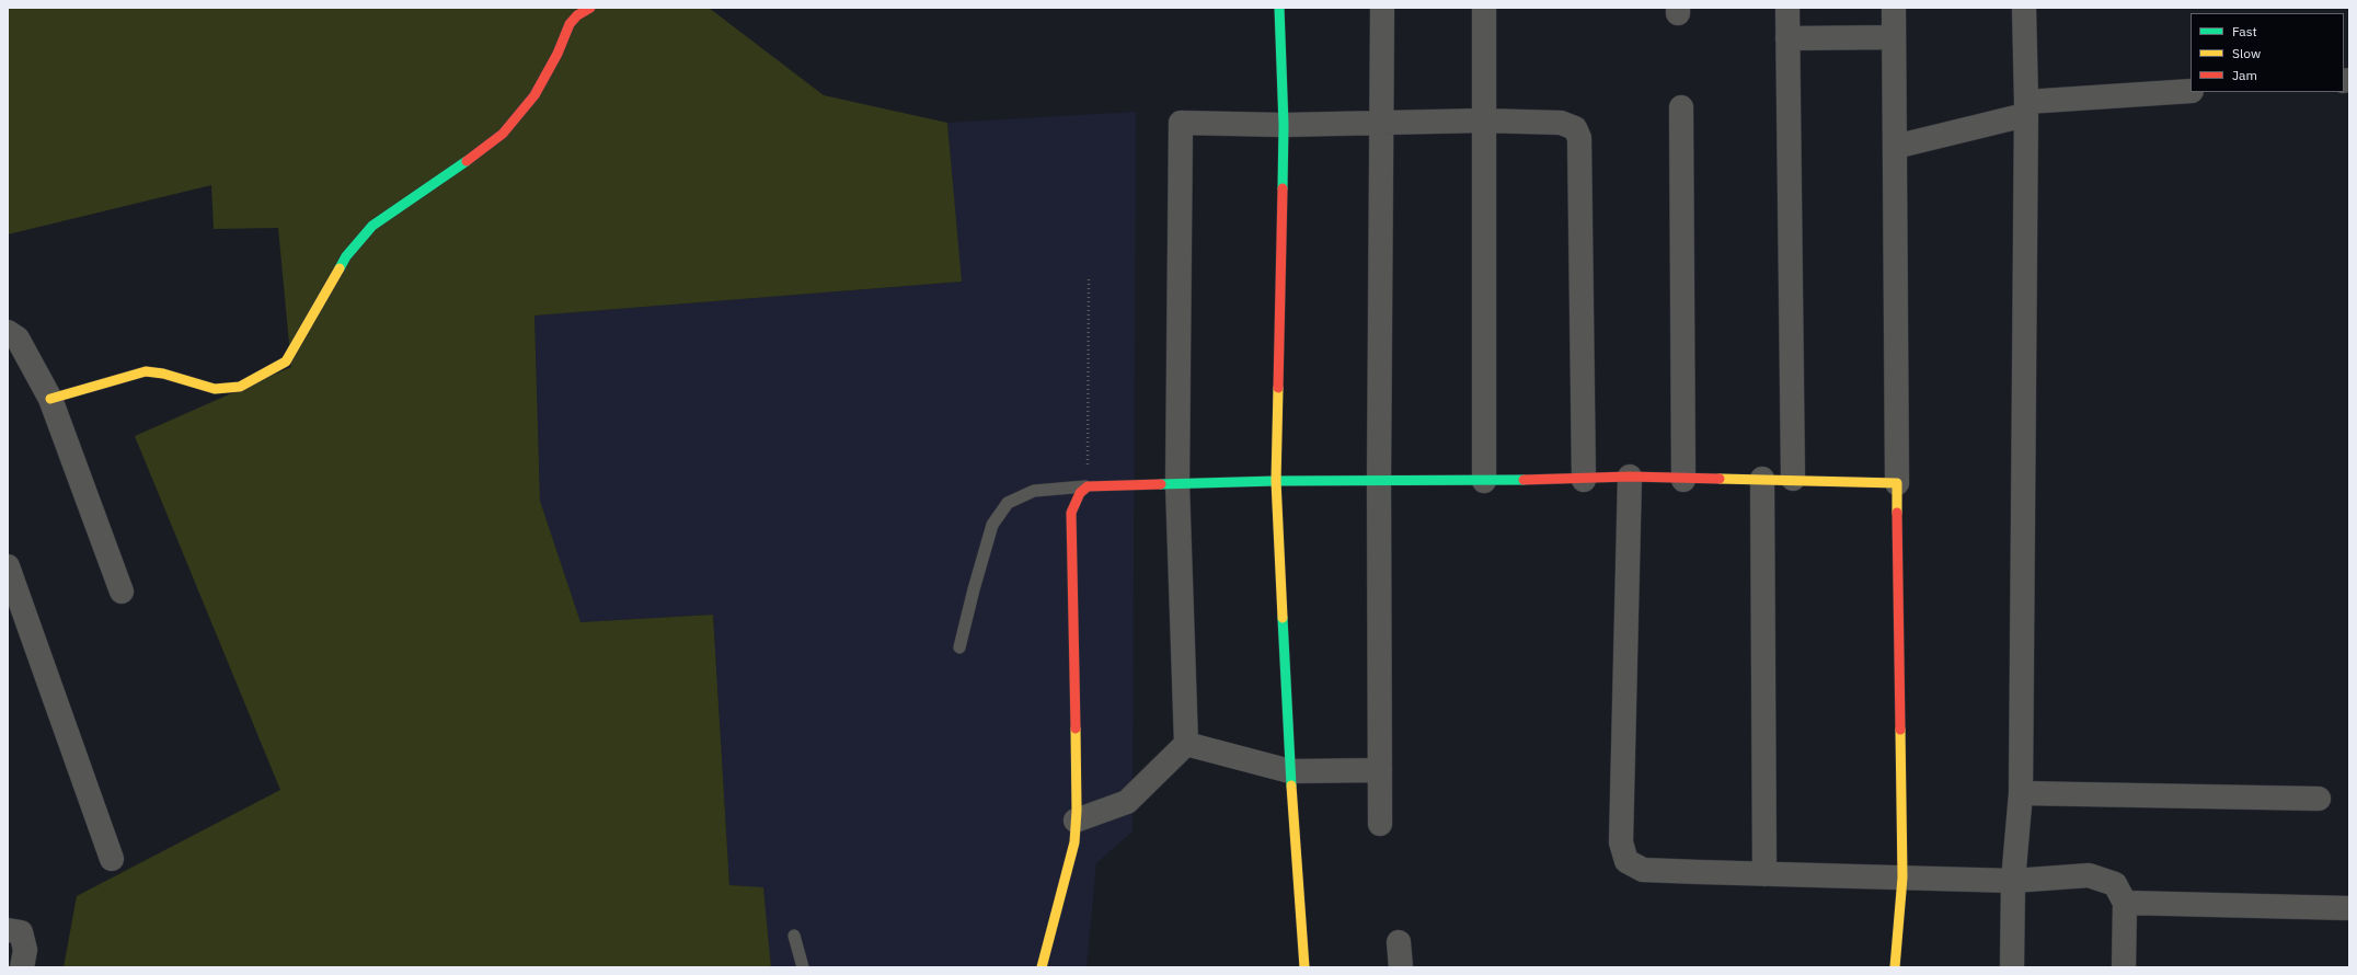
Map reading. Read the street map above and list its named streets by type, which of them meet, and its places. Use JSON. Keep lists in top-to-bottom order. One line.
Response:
{"legend":["Fast","Slow","Jam"]}
